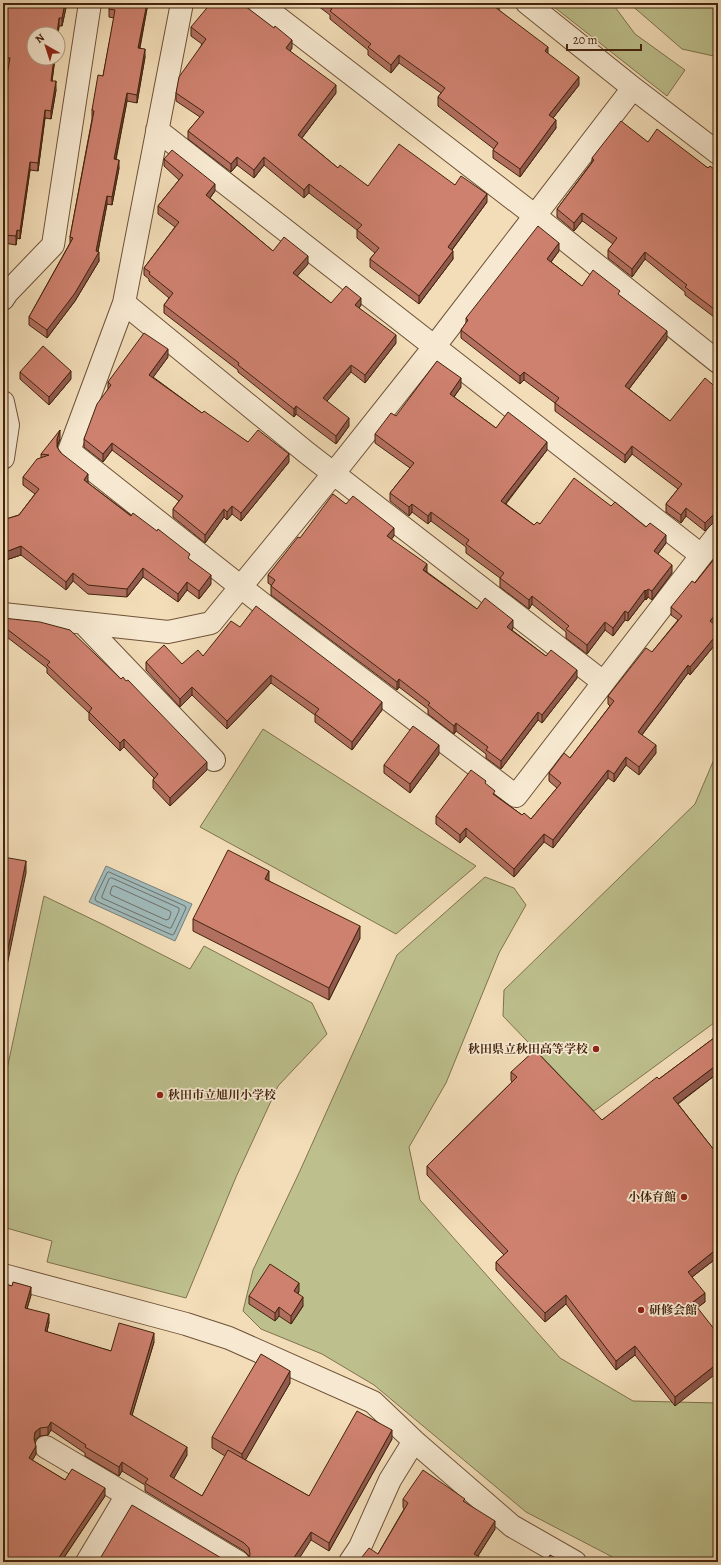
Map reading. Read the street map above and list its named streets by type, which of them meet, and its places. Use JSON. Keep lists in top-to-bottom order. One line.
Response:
{"places":["秋田県立秋田高等学校","秋田市立旭川小学校","小体育館","研修会館"],"scale_bar":"20 m","north":"top left"}
